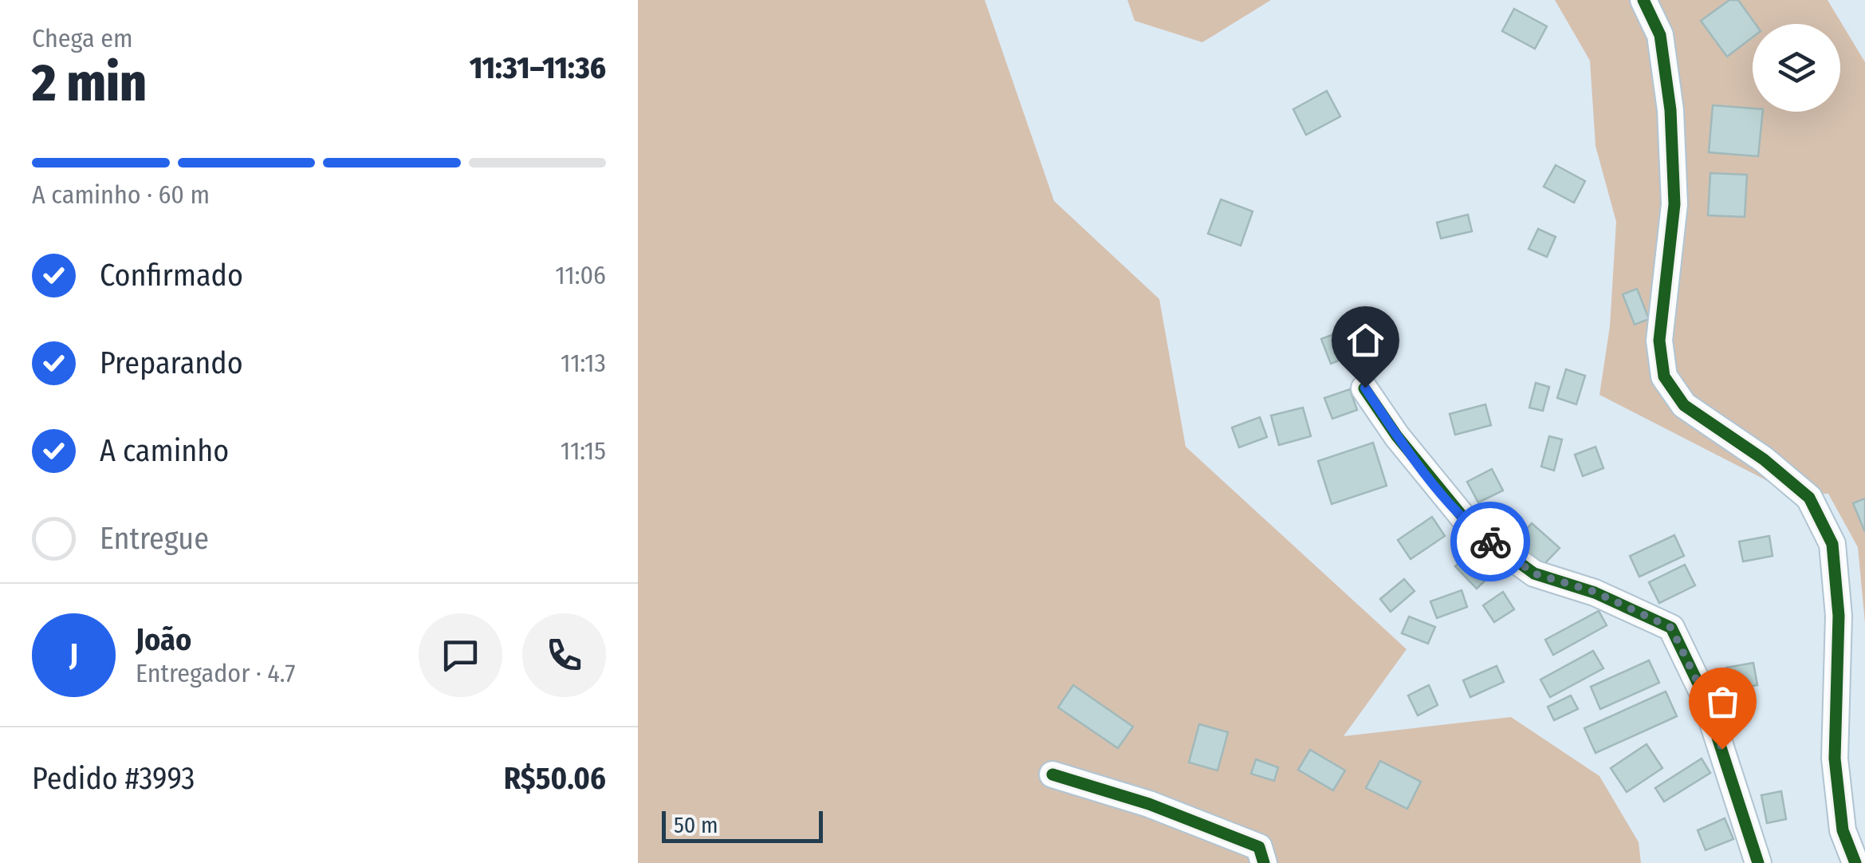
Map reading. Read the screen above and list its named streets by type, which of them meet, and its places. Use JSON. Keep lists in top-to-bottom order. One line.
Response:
{"scale_bar":"50 m","page":{"heading":["2 min","Chega em","11:31–11:36"],"panel":["João","Entregador · 4.7","Pedido #3993","R$50.06"],"bar":"A caminho · 60 m","list":[["Confirmado","11:06"],["Preparando","11:13"],["A caminho","11:15"],"Entregue"],"round":"J","scale":"50 m"}}
